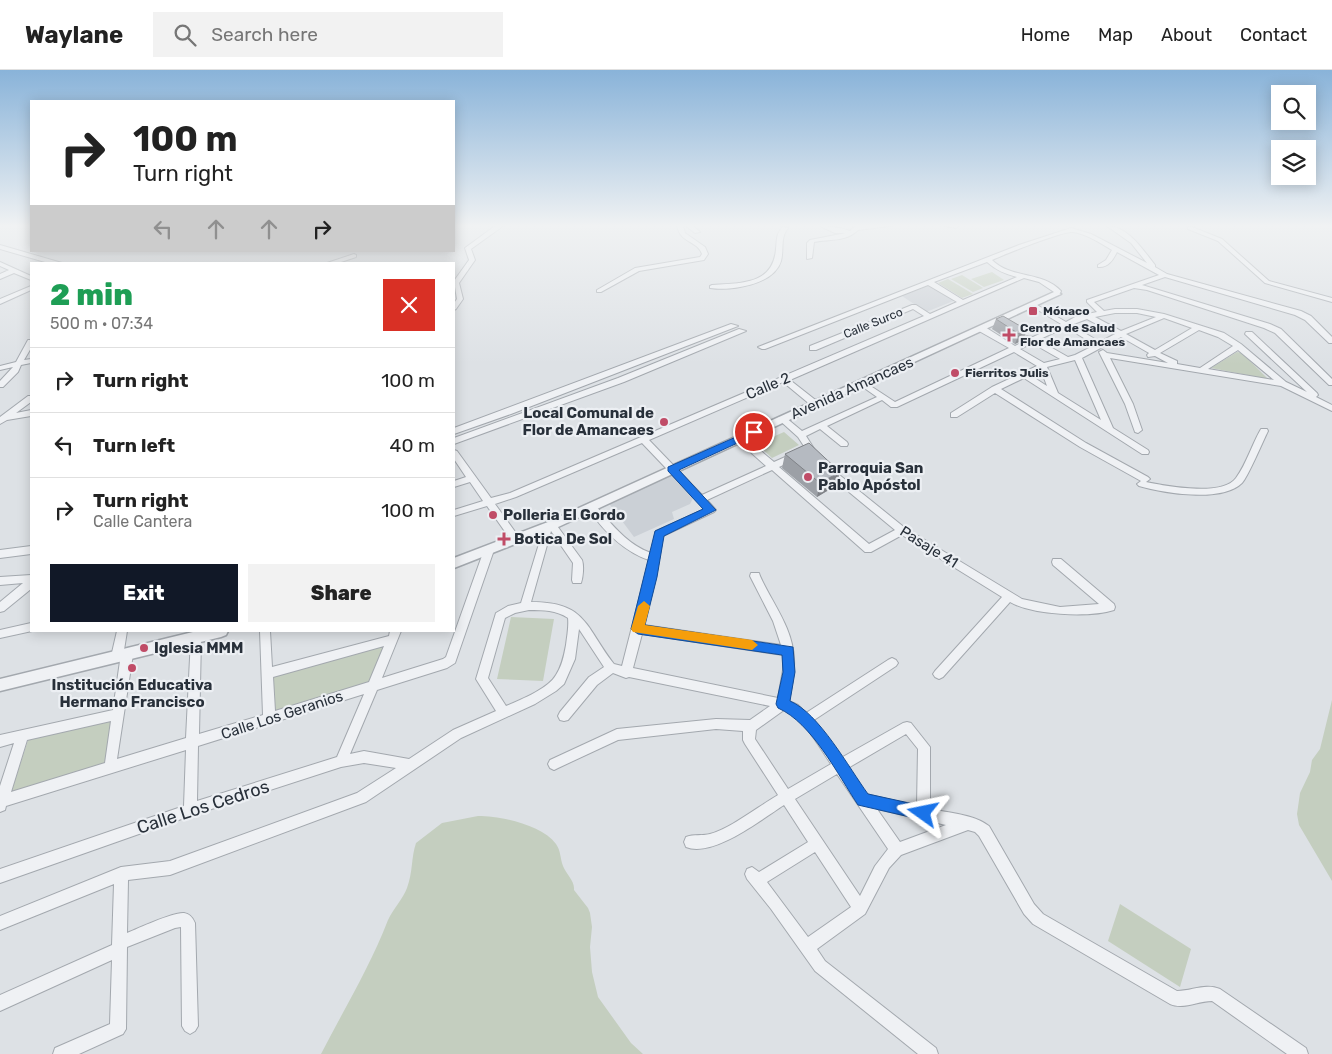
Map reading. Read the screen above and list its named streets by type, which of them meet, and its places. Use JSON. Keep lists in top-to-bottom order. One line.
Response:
{"streets":{"street":["Calle Surco","Calle 2","Avenida Amancaes","Pasaje 41","Calle Los Geranios","Calle Los Cedros"]},"crossings":[["Calle Surco","Calle 2"],["Avenida Amancaes","Pasaje 41"],["Avenida Amancaes","Calle Los Geranios"]],"places":{"transit":["Mónaco"],"health":["Centro de Salud Flor de Amancaes","Botica De Sol"],"other":["Fierritos Julis","Local Comunal de Flor de Amancaes","Parroquia San Pablo Apóstol","Polleria El Gordo","Iglesia MMM","Institución Educativa Hermano Francisco"]},"page":{"header":"Waylane","search":"Search here","nav":["Home","Map","About","Contact"],"turn":["100 m","Turn right"],"heading":["2 min","500 m · 07:34"],"list":[{"name":"Turn right","value":"100 m"},{"name":"Turn left","value":"40 m"},{"name":"Turn right","note":"Calle Cantera","value":"100 m"}],"buttons":["Exit","Share"]}}
